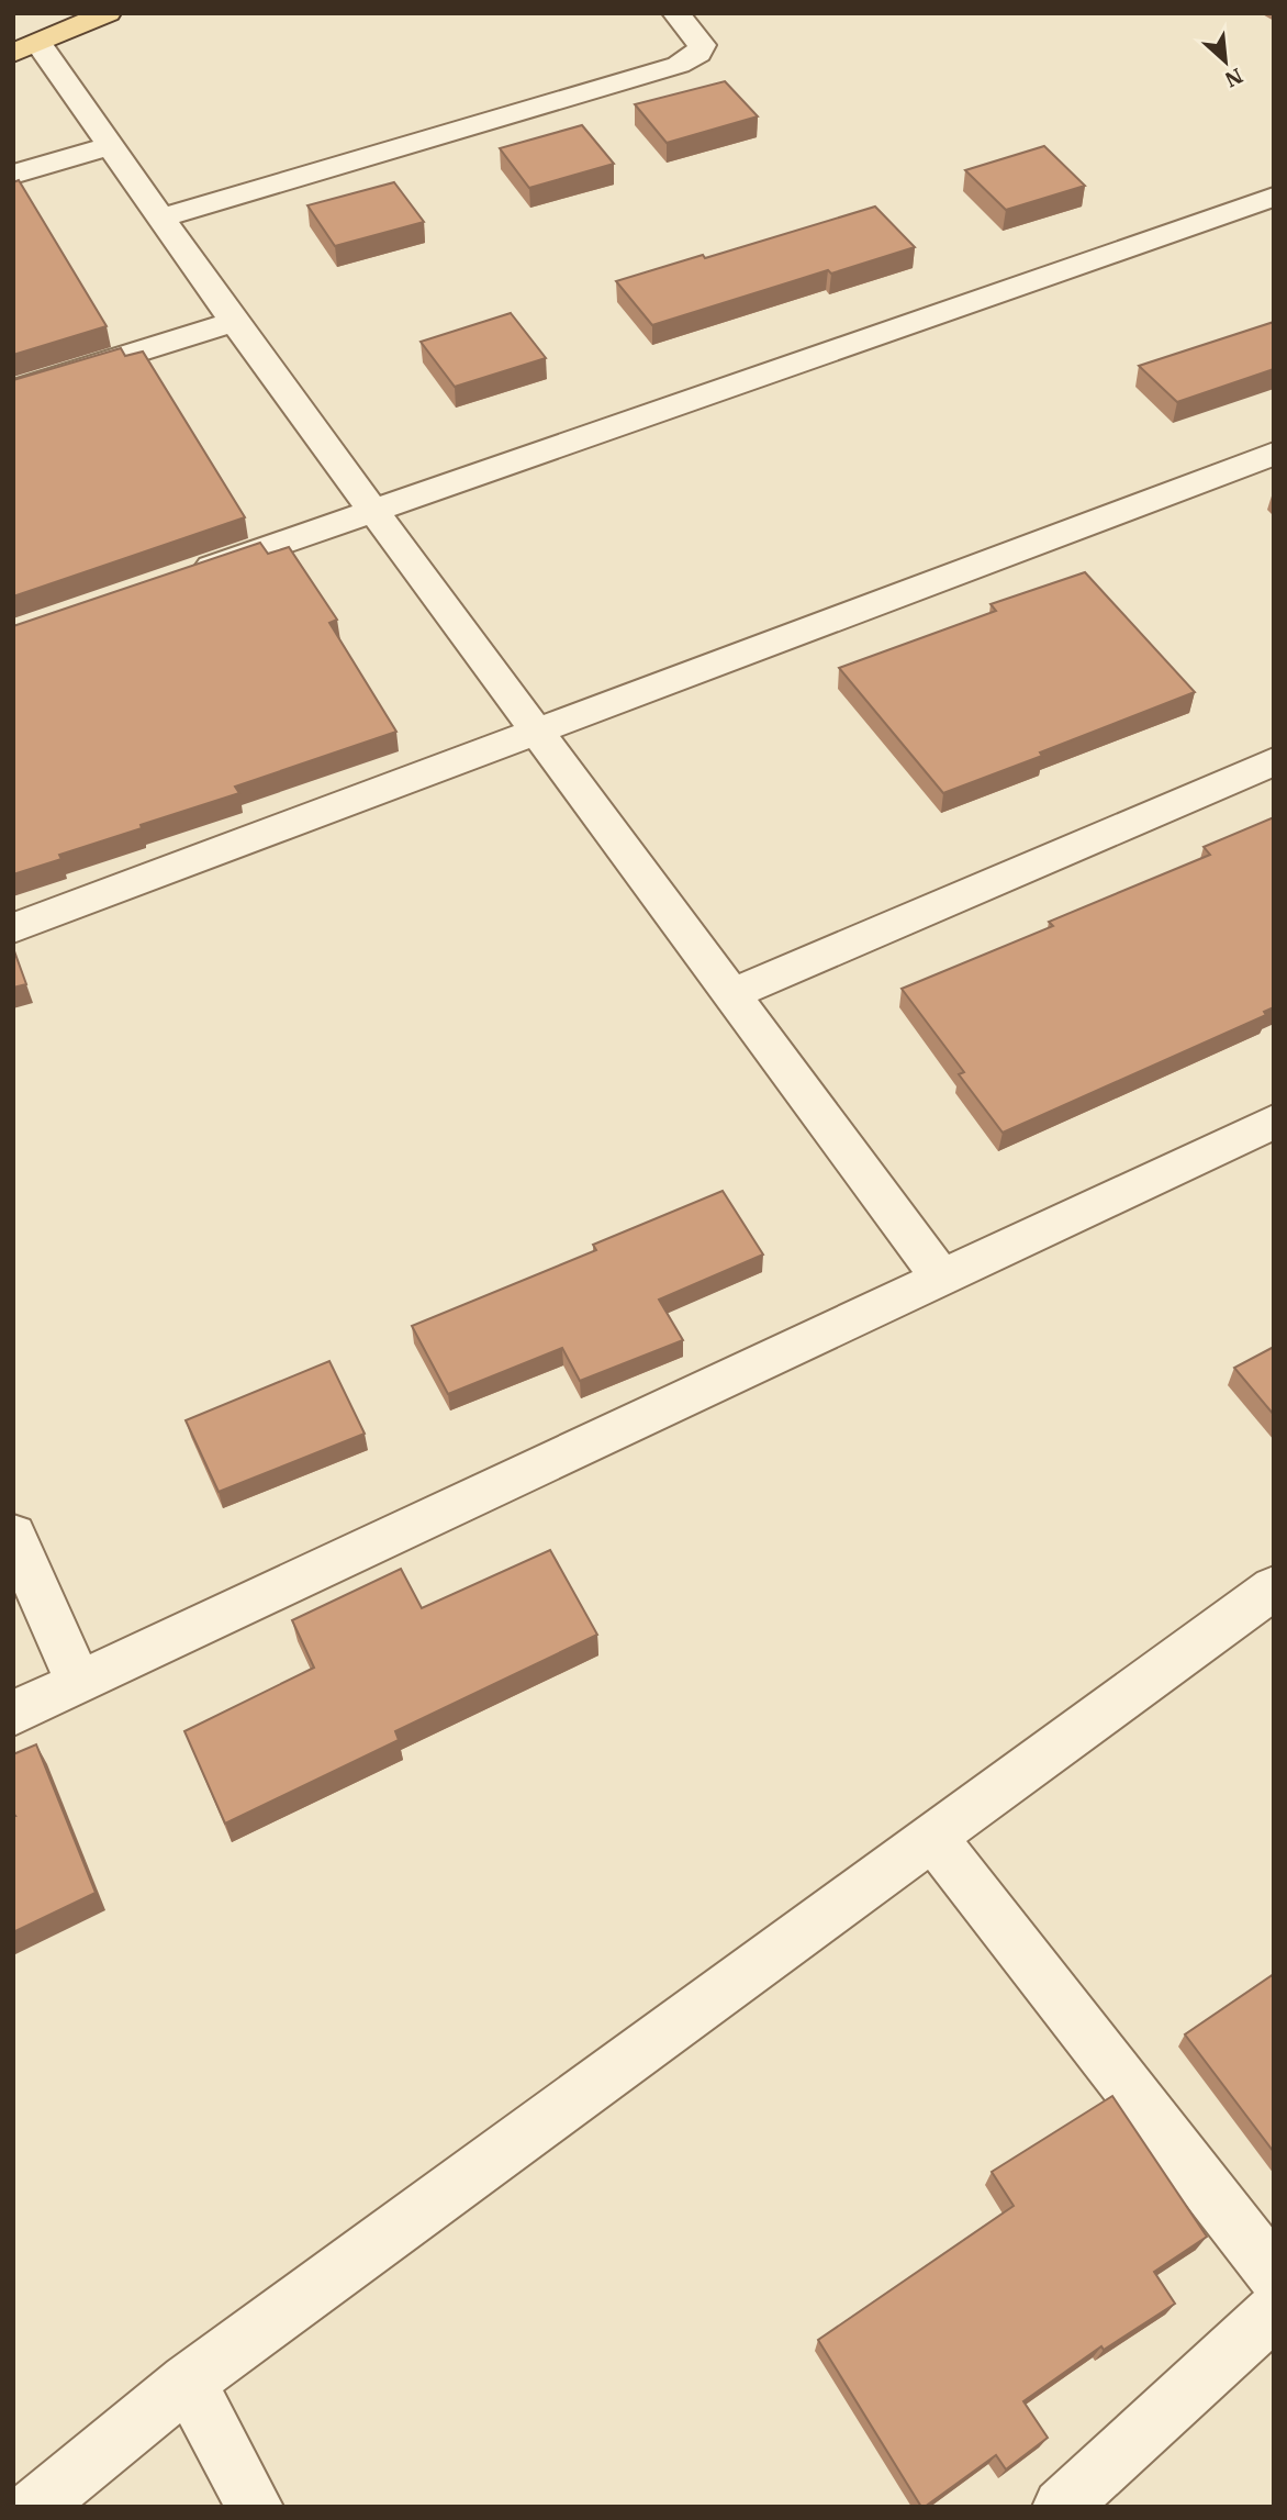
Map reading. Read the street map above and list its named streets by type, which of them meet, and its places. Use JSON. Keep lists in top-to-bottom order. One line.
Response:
{"north":"bottom right"}
